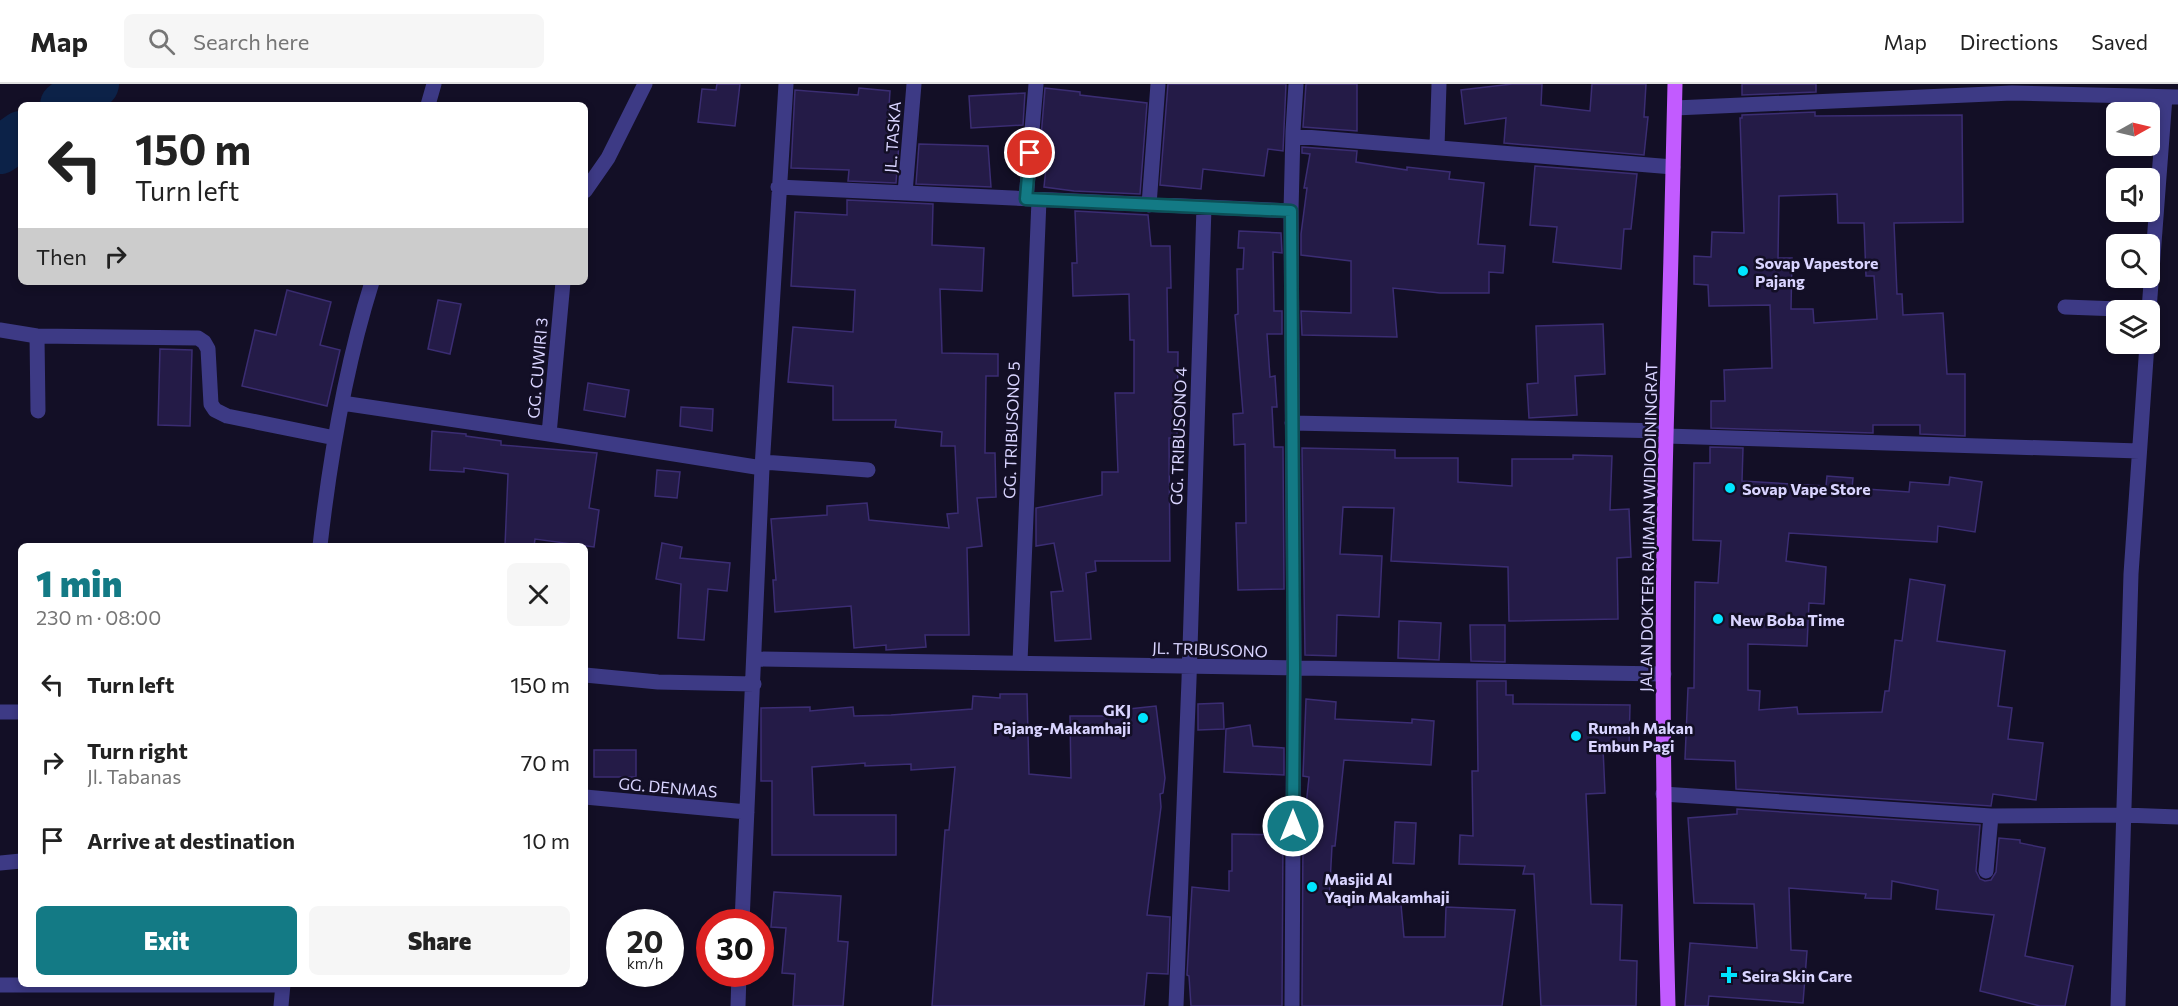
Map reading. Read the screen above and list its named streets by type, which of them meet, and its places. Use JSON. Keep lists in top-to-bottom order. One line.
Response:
{"streets":{"main road":["JALAN DOKTER RAJIMAN WIDIODININGRAT"],"street":["JL. TASKA","GG. CUWIRI 3","GG. TRIBUSONO 5","GG. TRIBUSONO 4","JL. TRIBUSONO","GG. DENMAS"]},"crossings":[["GG. TRIBUSONO 5","JL. TRIBUSONO"],["GG. TRIBUSONO 4","JL. TRIBUSONO"],["JALAN DOKTER RAJIMAN WIDIODININGRAT","JL. TRIBUSONO"]],"places":{"other":["Sovap Vapestore Pajang","Sovap Vape Store","New Boba Time","GKJ Pajang-Makamhaji","Rumah Makan Embun Pagi","Masjid Al Yaqin Makamhaji"],"health":["Seira Skin Care"]},"north":"right","page":{"header":"Map","search":"Search here","nav":["Map","Directions","Saved"],"turn":["150 m","Turn left"],"then":"Then","heading":["1 min","230 m · 08:00"],"list":[{"name":"Turn left","value":"150 m"},{"name":"Turn right","note":"Jl. Tabanas","value":"70 m"},{"name":"Arrive at destination","value":"10 m"}],"buttons":["Exit","Share"],"speed":"20 km/h","limit":"30"}}
